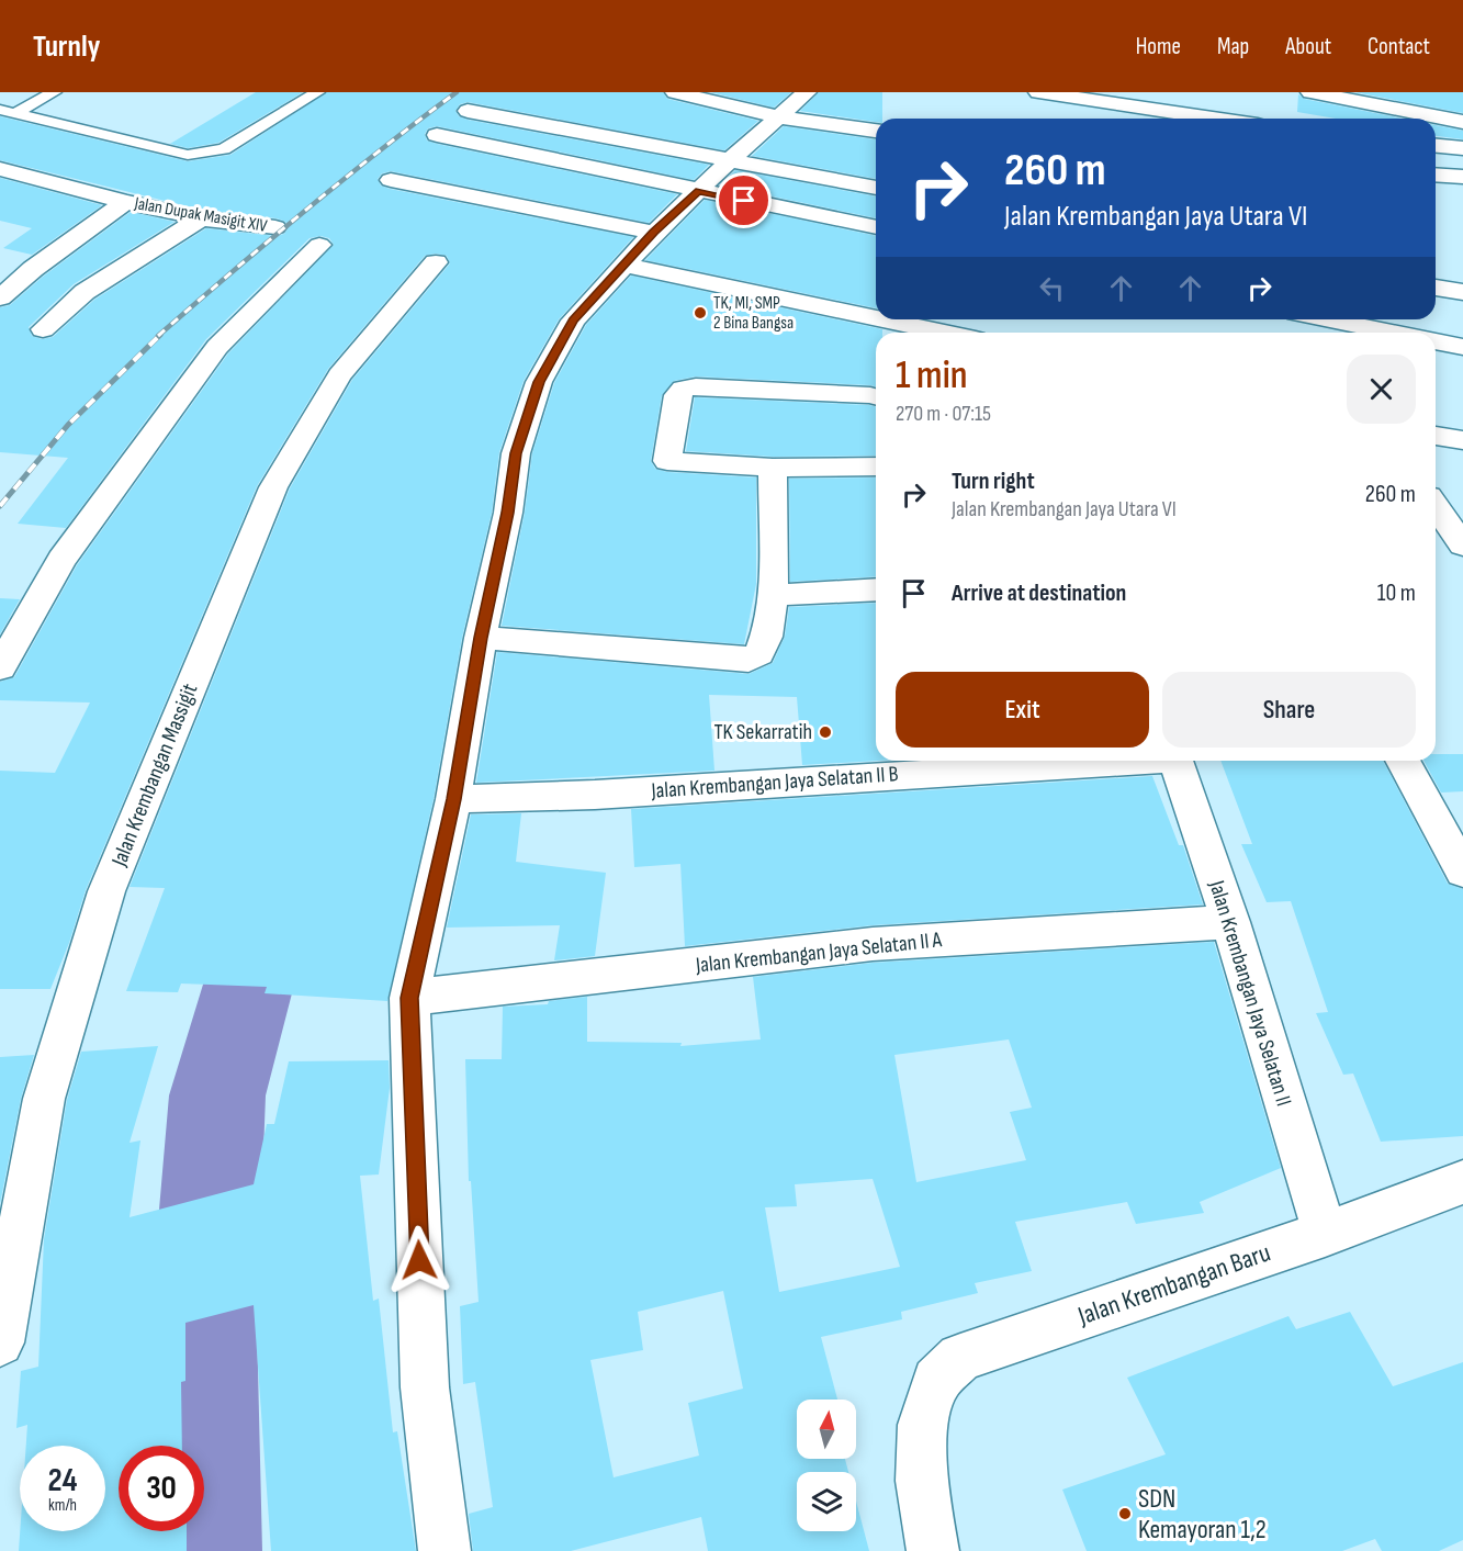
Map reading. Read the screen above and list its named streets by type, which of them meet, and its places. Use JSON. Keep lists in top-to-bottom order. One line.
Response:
{"streets":{"street":["Jalan Dupak Masigit XIV","Jalan Krembangan Massigit","Jalan Krembangan Jaya Selatan II B","Jalan Krembangan Jaya Selatan II A","Jalan Krembangan Jaya Selatan II","Jalan Krembangan Baru"]},"crossings":[["Jalan Krembangan Jaya Selatan II A","Jalan Krembangan Jaya Selatan II"],["Jalan Krembangan Jaya Selatan II","Jalan Krembangan Baru"]],"places":["TK, MI, SMP 2 Bina Bangsa","TK Sekarratih","SDN Kemayoran 1,2"],"north":"top","page":{"header":"Turnly","nav":["Home","Map","About","Contact"],"turn":["260 m","Jalan Krembangan Jaya Utara VI"],"heading":["1 min","270 m · 07:15"],"list":[{"name":"Turn right","note":"Jalan Krembangan Jaya Utara VI","value":"260 m"},{"name":"Arrive at destination","value":"10 m"}],"buttons":["Exit","Share"],"speed":"24 km/h","limit":"30"}}
